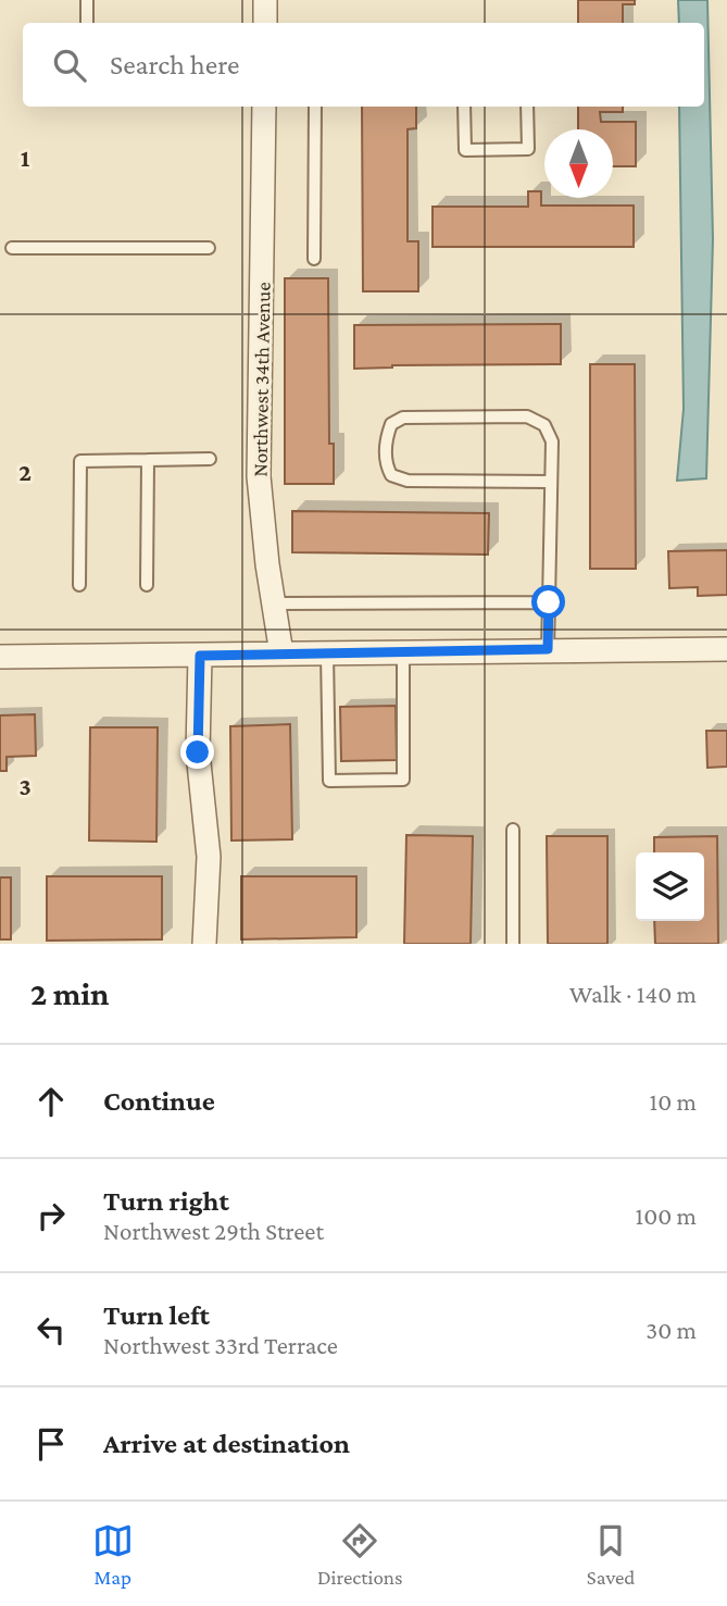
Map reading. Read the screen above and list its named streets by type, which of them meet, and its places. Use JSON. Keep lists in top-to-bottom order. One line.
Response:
{"streets":{"street":["Northwest 34th Avenue"]},"north":"bottom","page":{"search":"Search here","heading":["2 min","Walk · 140 m"],"list":[["Continue","10 m"],["Turn right","Northwest 29th Street","100 m"],["Turn left","Northwest 33rd Terrace","30 m"],"Arrive at destination"],"nav":["Map","Directions","Saved"]},"grid":{"rows":["1","2","3"]}}
